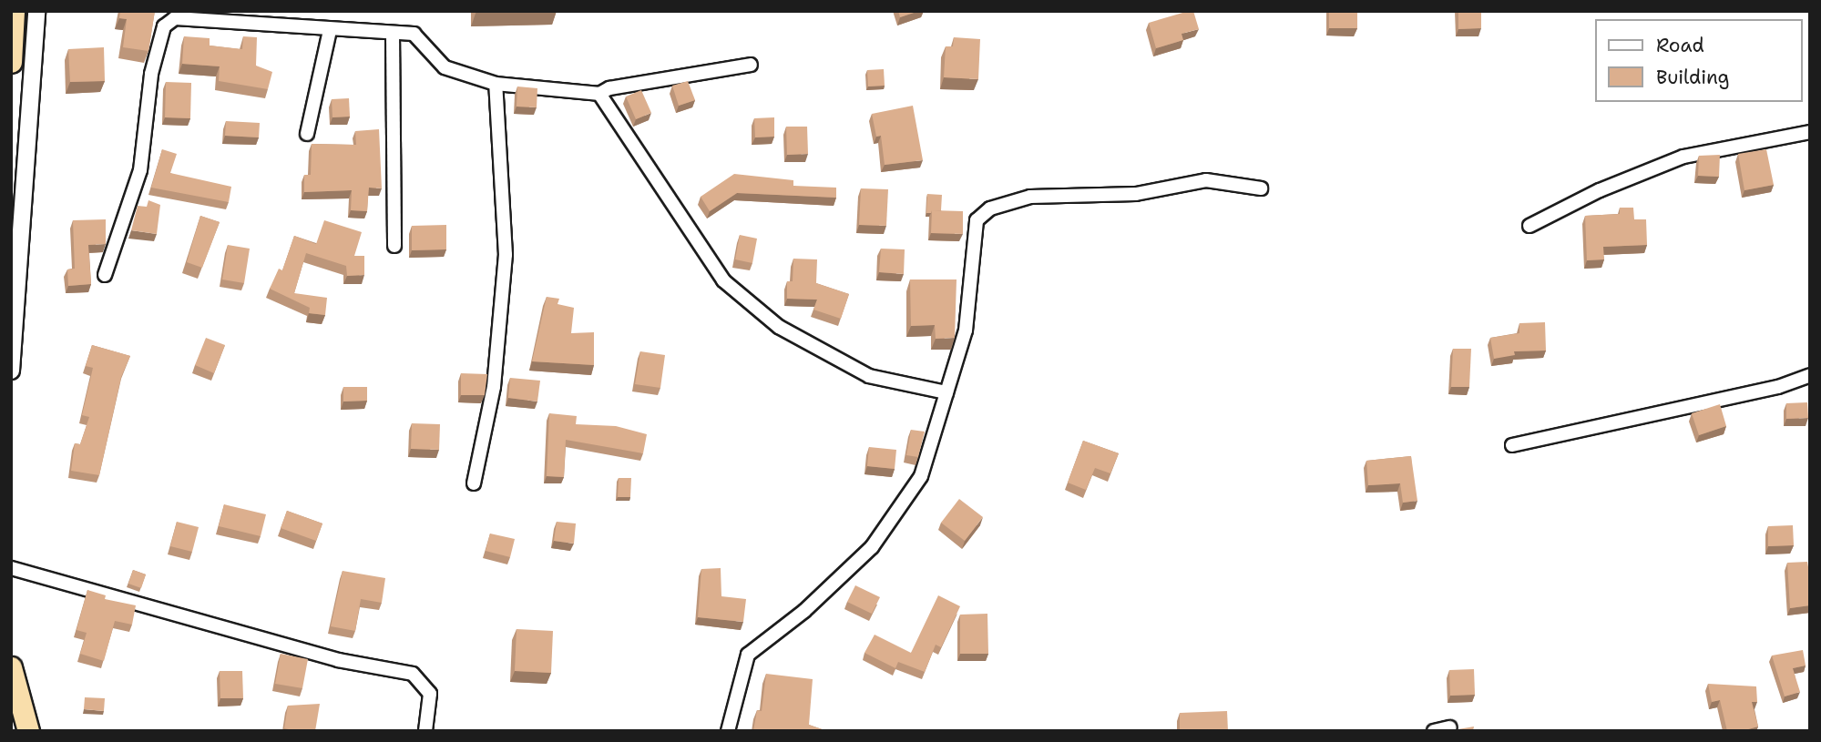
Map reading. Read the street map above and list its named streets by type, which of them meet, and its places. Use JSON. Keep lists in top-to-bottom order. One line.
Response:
{"legend":["Road","Building"]}
